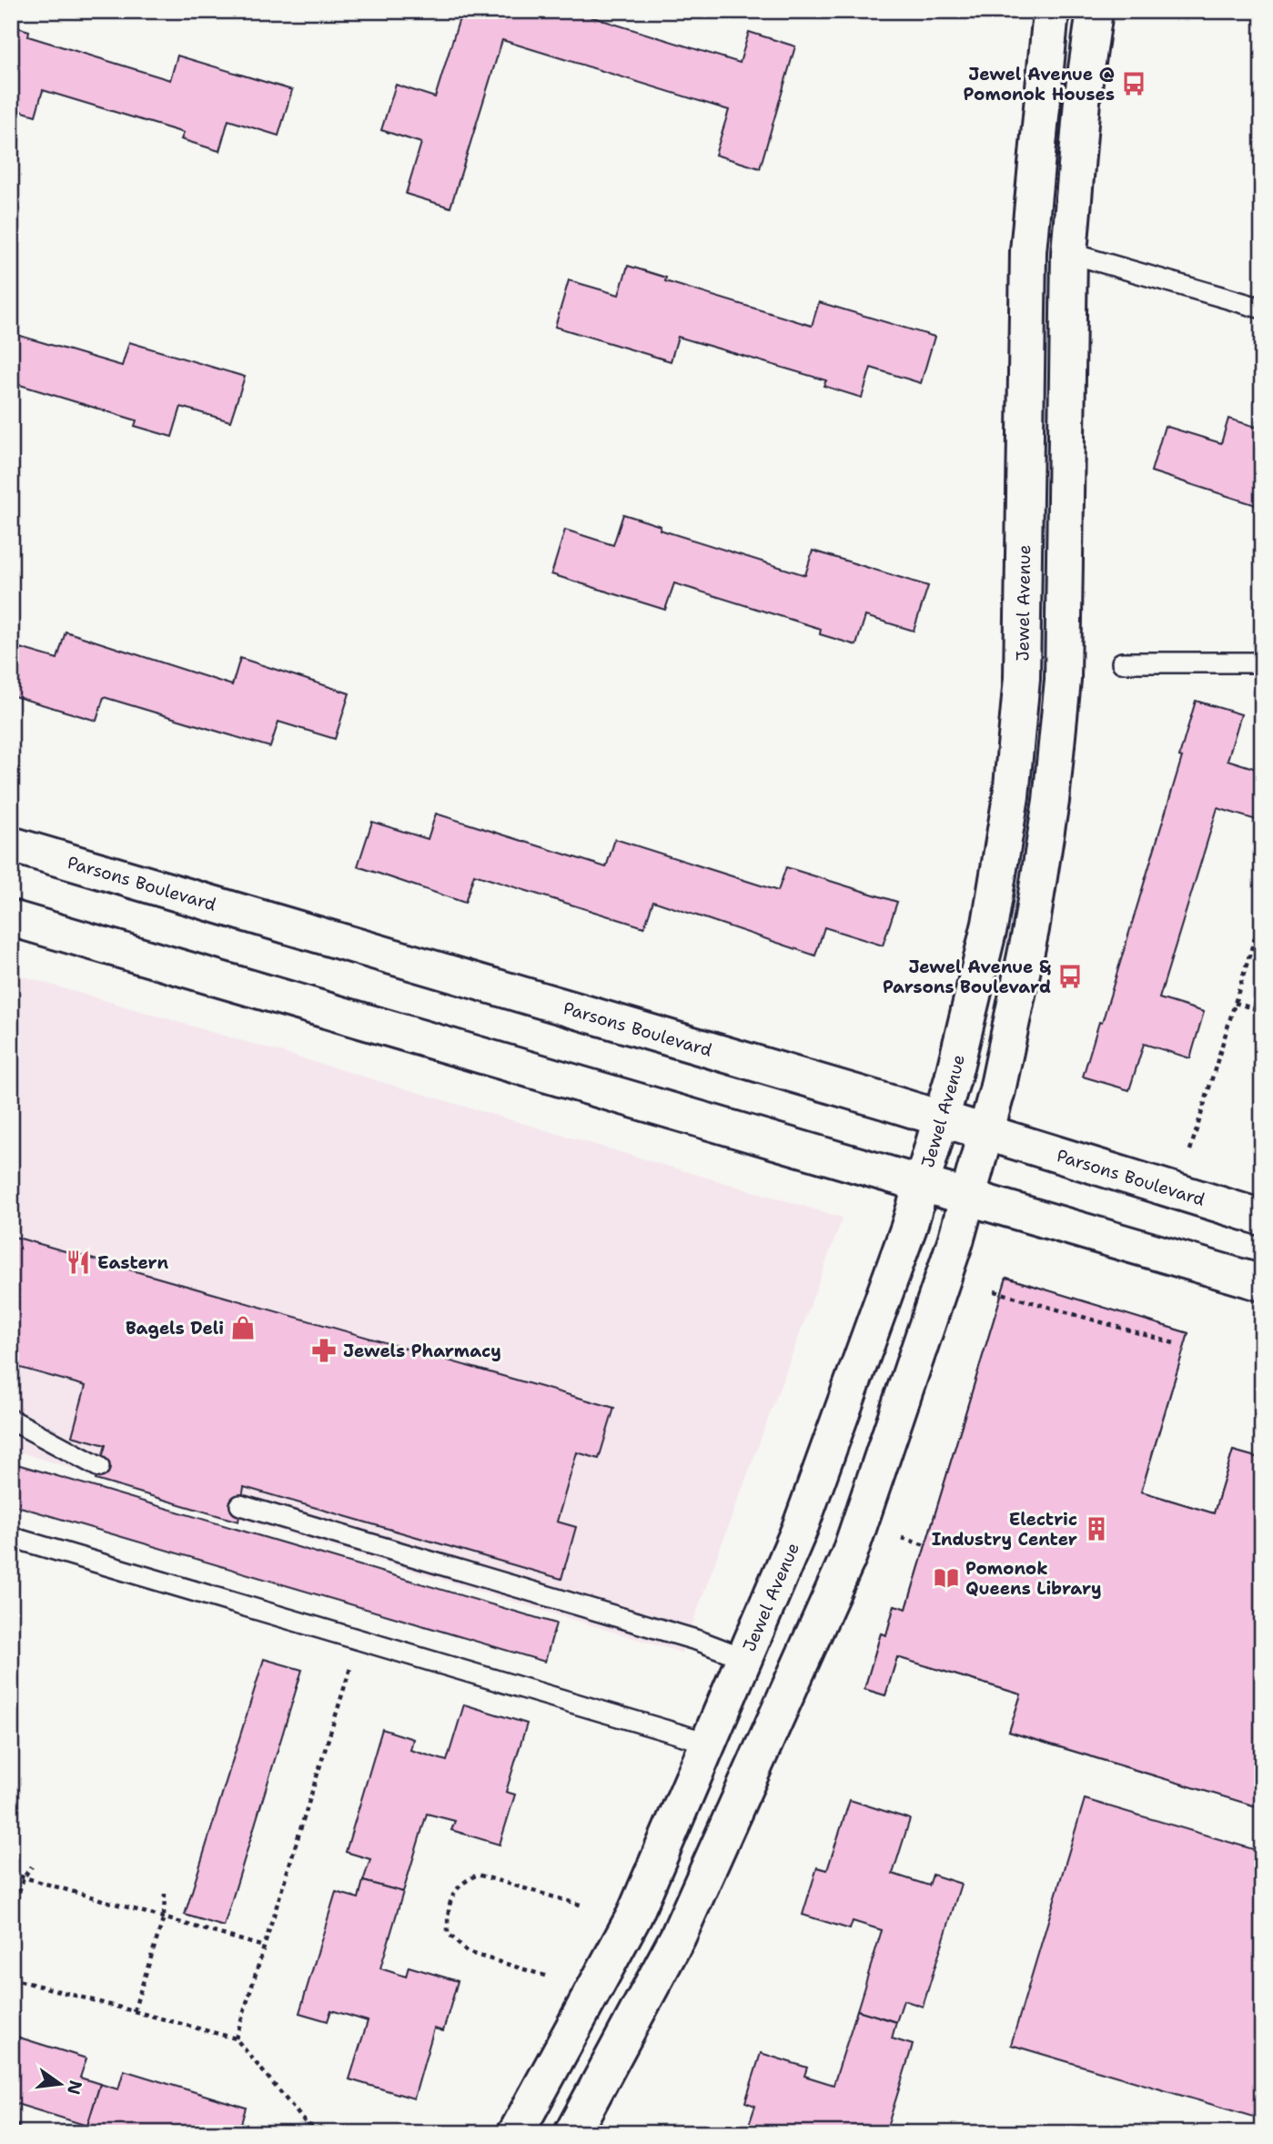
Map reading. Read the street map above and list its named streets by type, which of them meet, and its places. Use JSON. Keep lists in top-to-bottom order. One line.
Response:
{"streets":{"street":["Jewel Avenue","Parsons Boulevard"]},"crossings":[["Jewel Avenue","Parsons Boulevard"]],"places":{"bus stop":["Jewel Avenue @ Pomonok Houses","Jewel Avenue & Parsons Boulevard"],"restaurant":["Eastern"],"shop":["Bagels Deli"],"pharmacy":["Jewels Pharmacy"],"building":["Electric Industry Center"],"library":["Pomonok Queens Library"]},"north":"right"}
